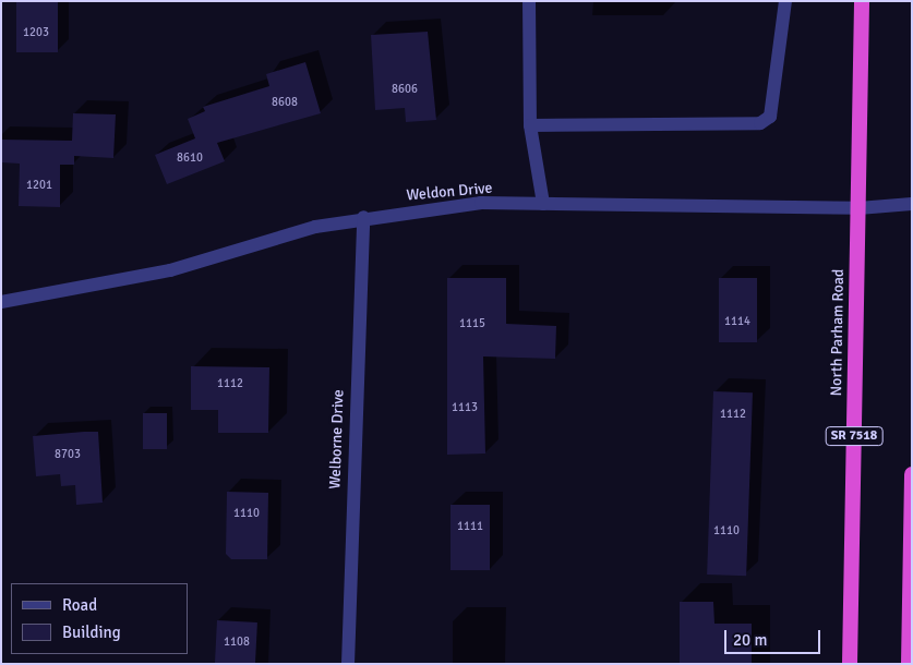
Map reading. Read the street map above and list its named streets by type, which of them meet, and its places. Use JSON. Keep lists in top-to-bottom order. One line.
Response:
{"streets":{"highway":["North Parham Road","SR 7518"],"street":["Weldon Drive","Welborne Drive"]},"crossings":[["Weldon Drive","North Parham Road"],["Weldon Drive","Welborne Drive"]],"house_numbers":["1203","8606","8608","8610","1201","1114","1115","1112","1113","1112","8703","1110","1111","1110","1108"],"legend":["Road","Building"],"scale_bar":"20 m"}
